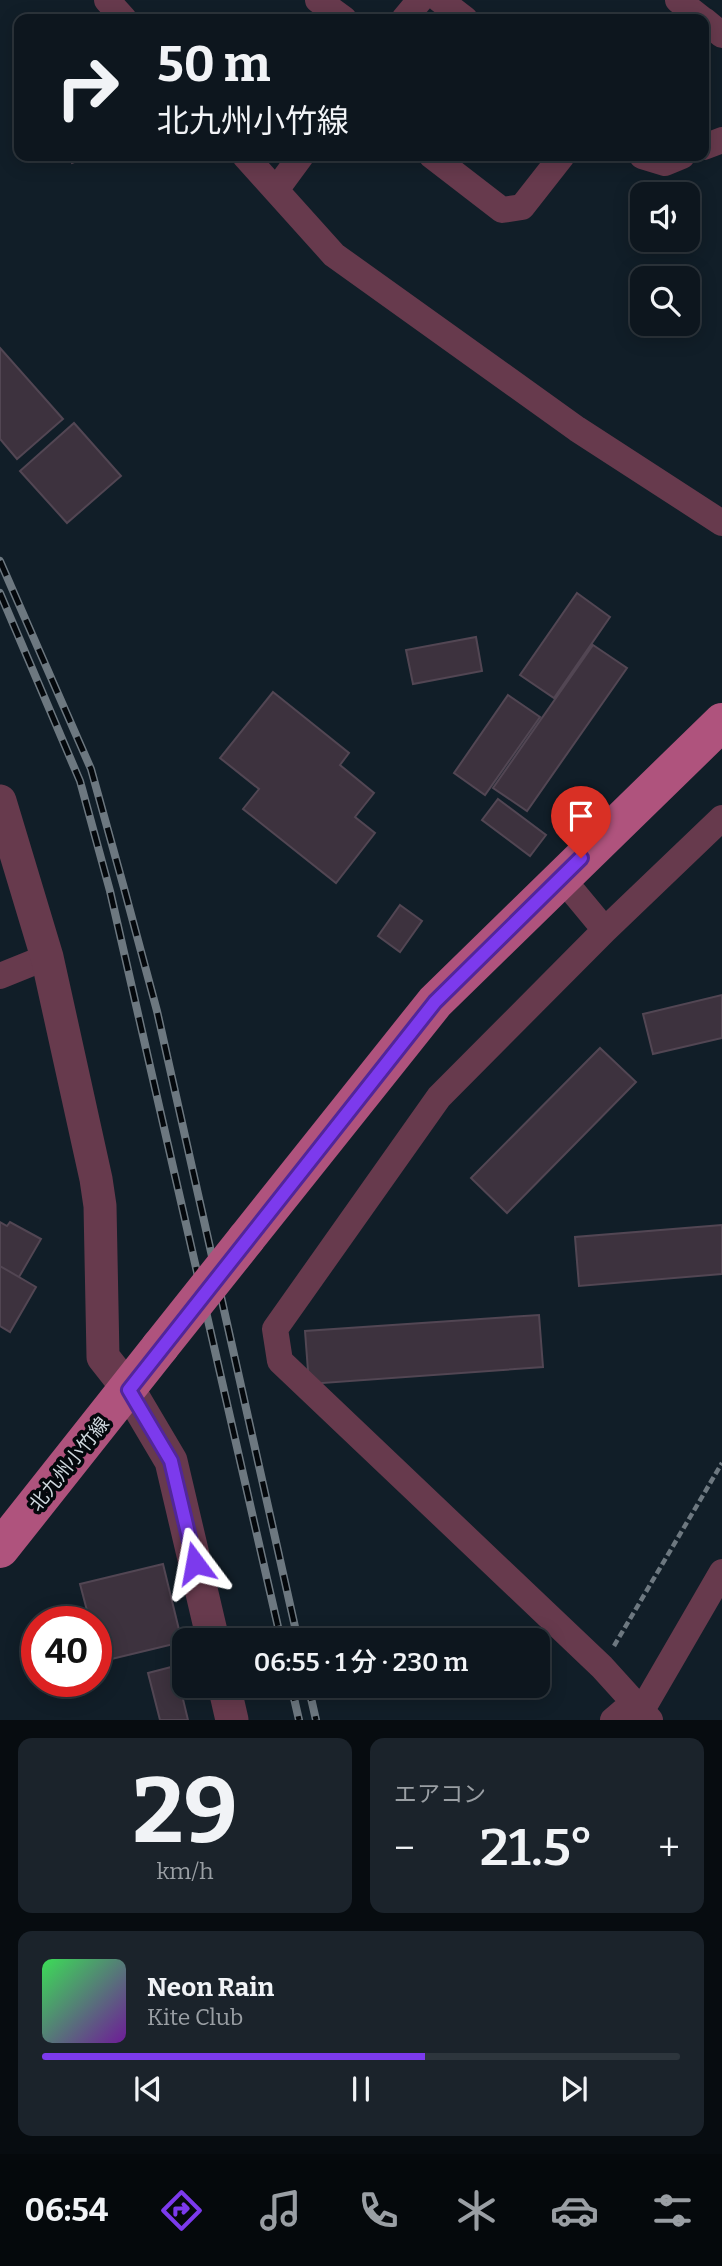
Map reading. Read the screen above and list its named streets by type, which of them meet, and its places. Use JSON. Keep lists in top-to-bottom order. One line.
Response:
{"streets":{"main road":["北九州小竹線"]},"page":{"turn":["50 m","北九州小竹線"],"limit":"40","trip":"06:55 · 1 分 · 230 m","tile":[["29","km/h"],"エアコン"],"heat":["−","21.5°","+"],"song":["Neon Rain","Kite Club"],"tabs":"06:54"}}
